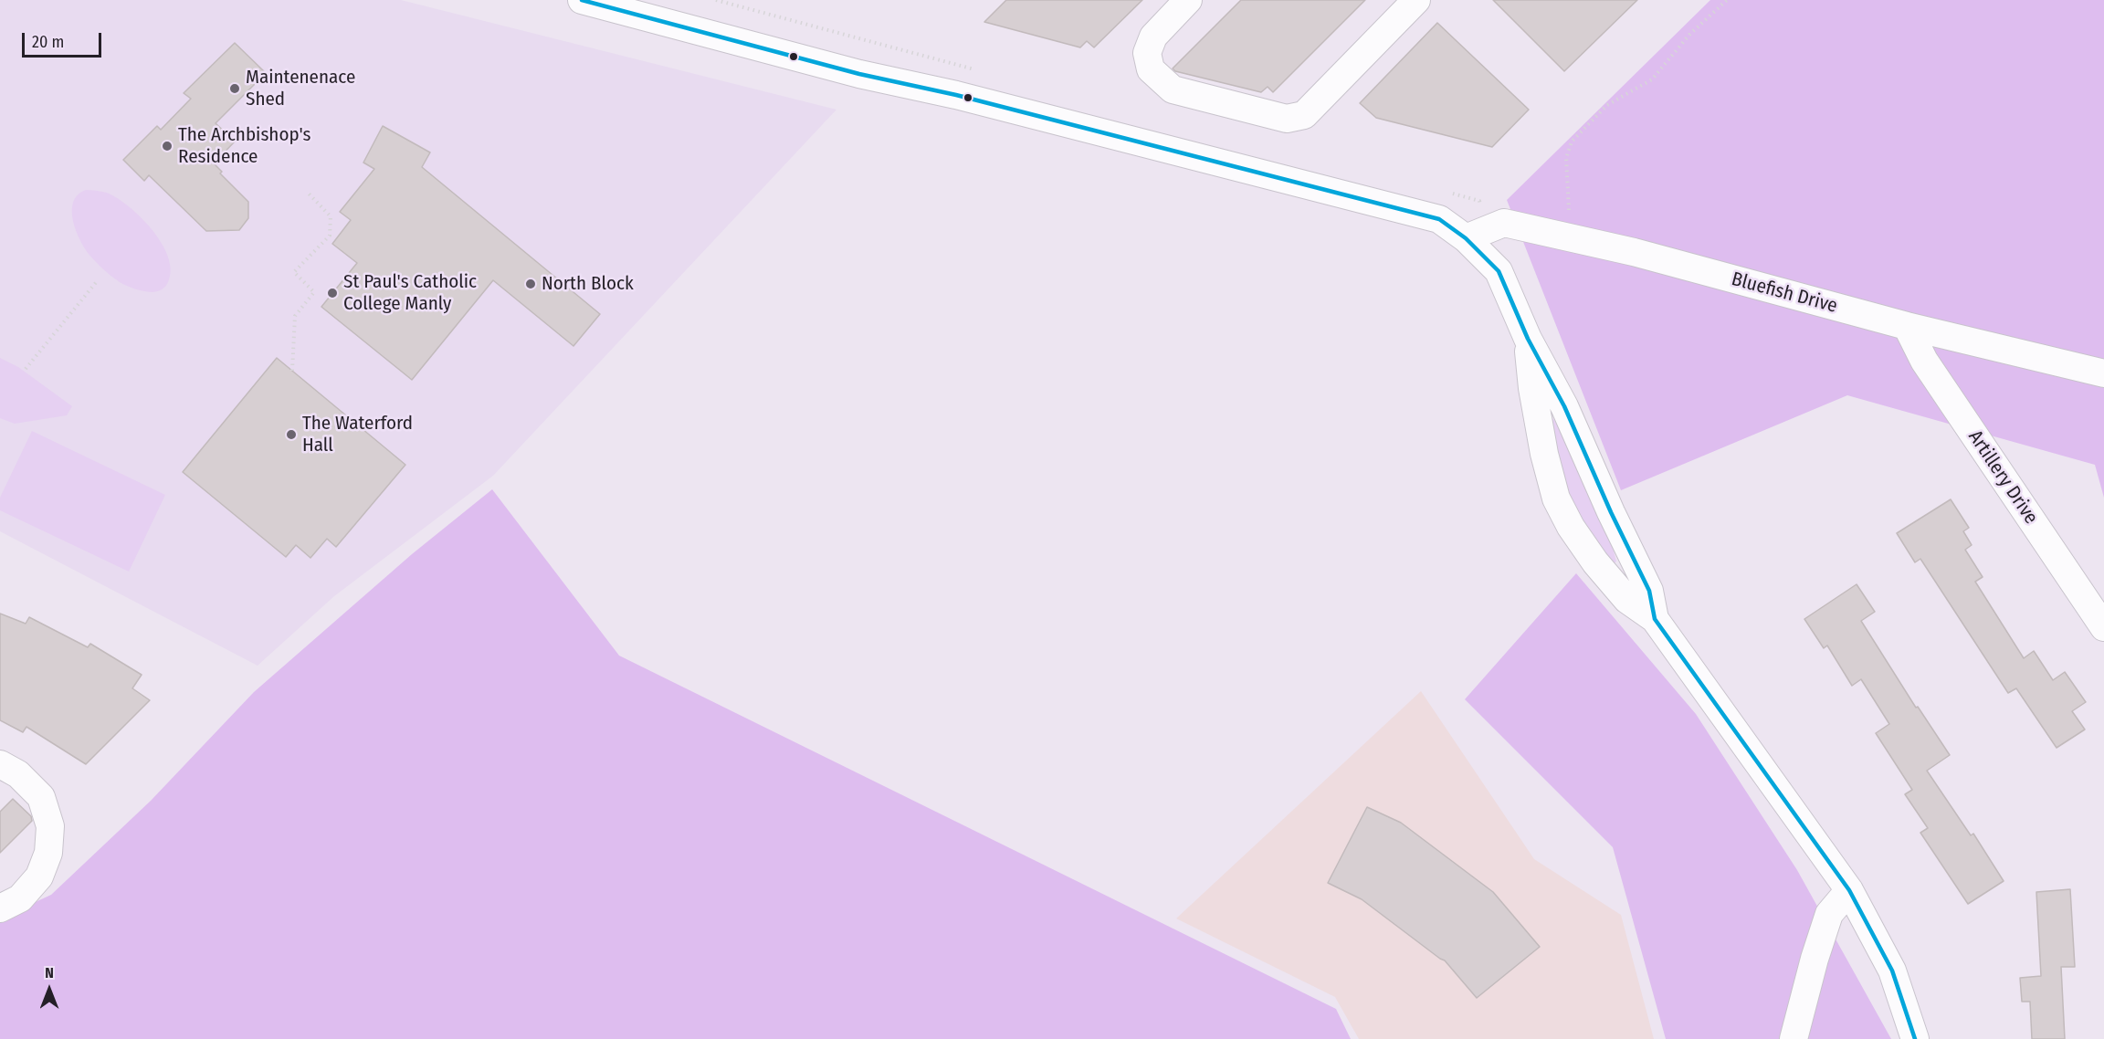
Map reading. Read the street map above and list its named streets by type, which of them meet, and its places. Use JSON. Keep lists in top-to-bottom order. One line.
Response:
{"streets":{"street":["Bluefish Drive","Artillery Drive"]},"crossings":[["Bluefish Drive","Artillery Drive"]],"places":["Maintenenace Shed","The Archbishop's Residence","North Block","St Paul's Catholic College Manly","The Waterford Hall"],"scale_bar":"20 m","north":"top"}
